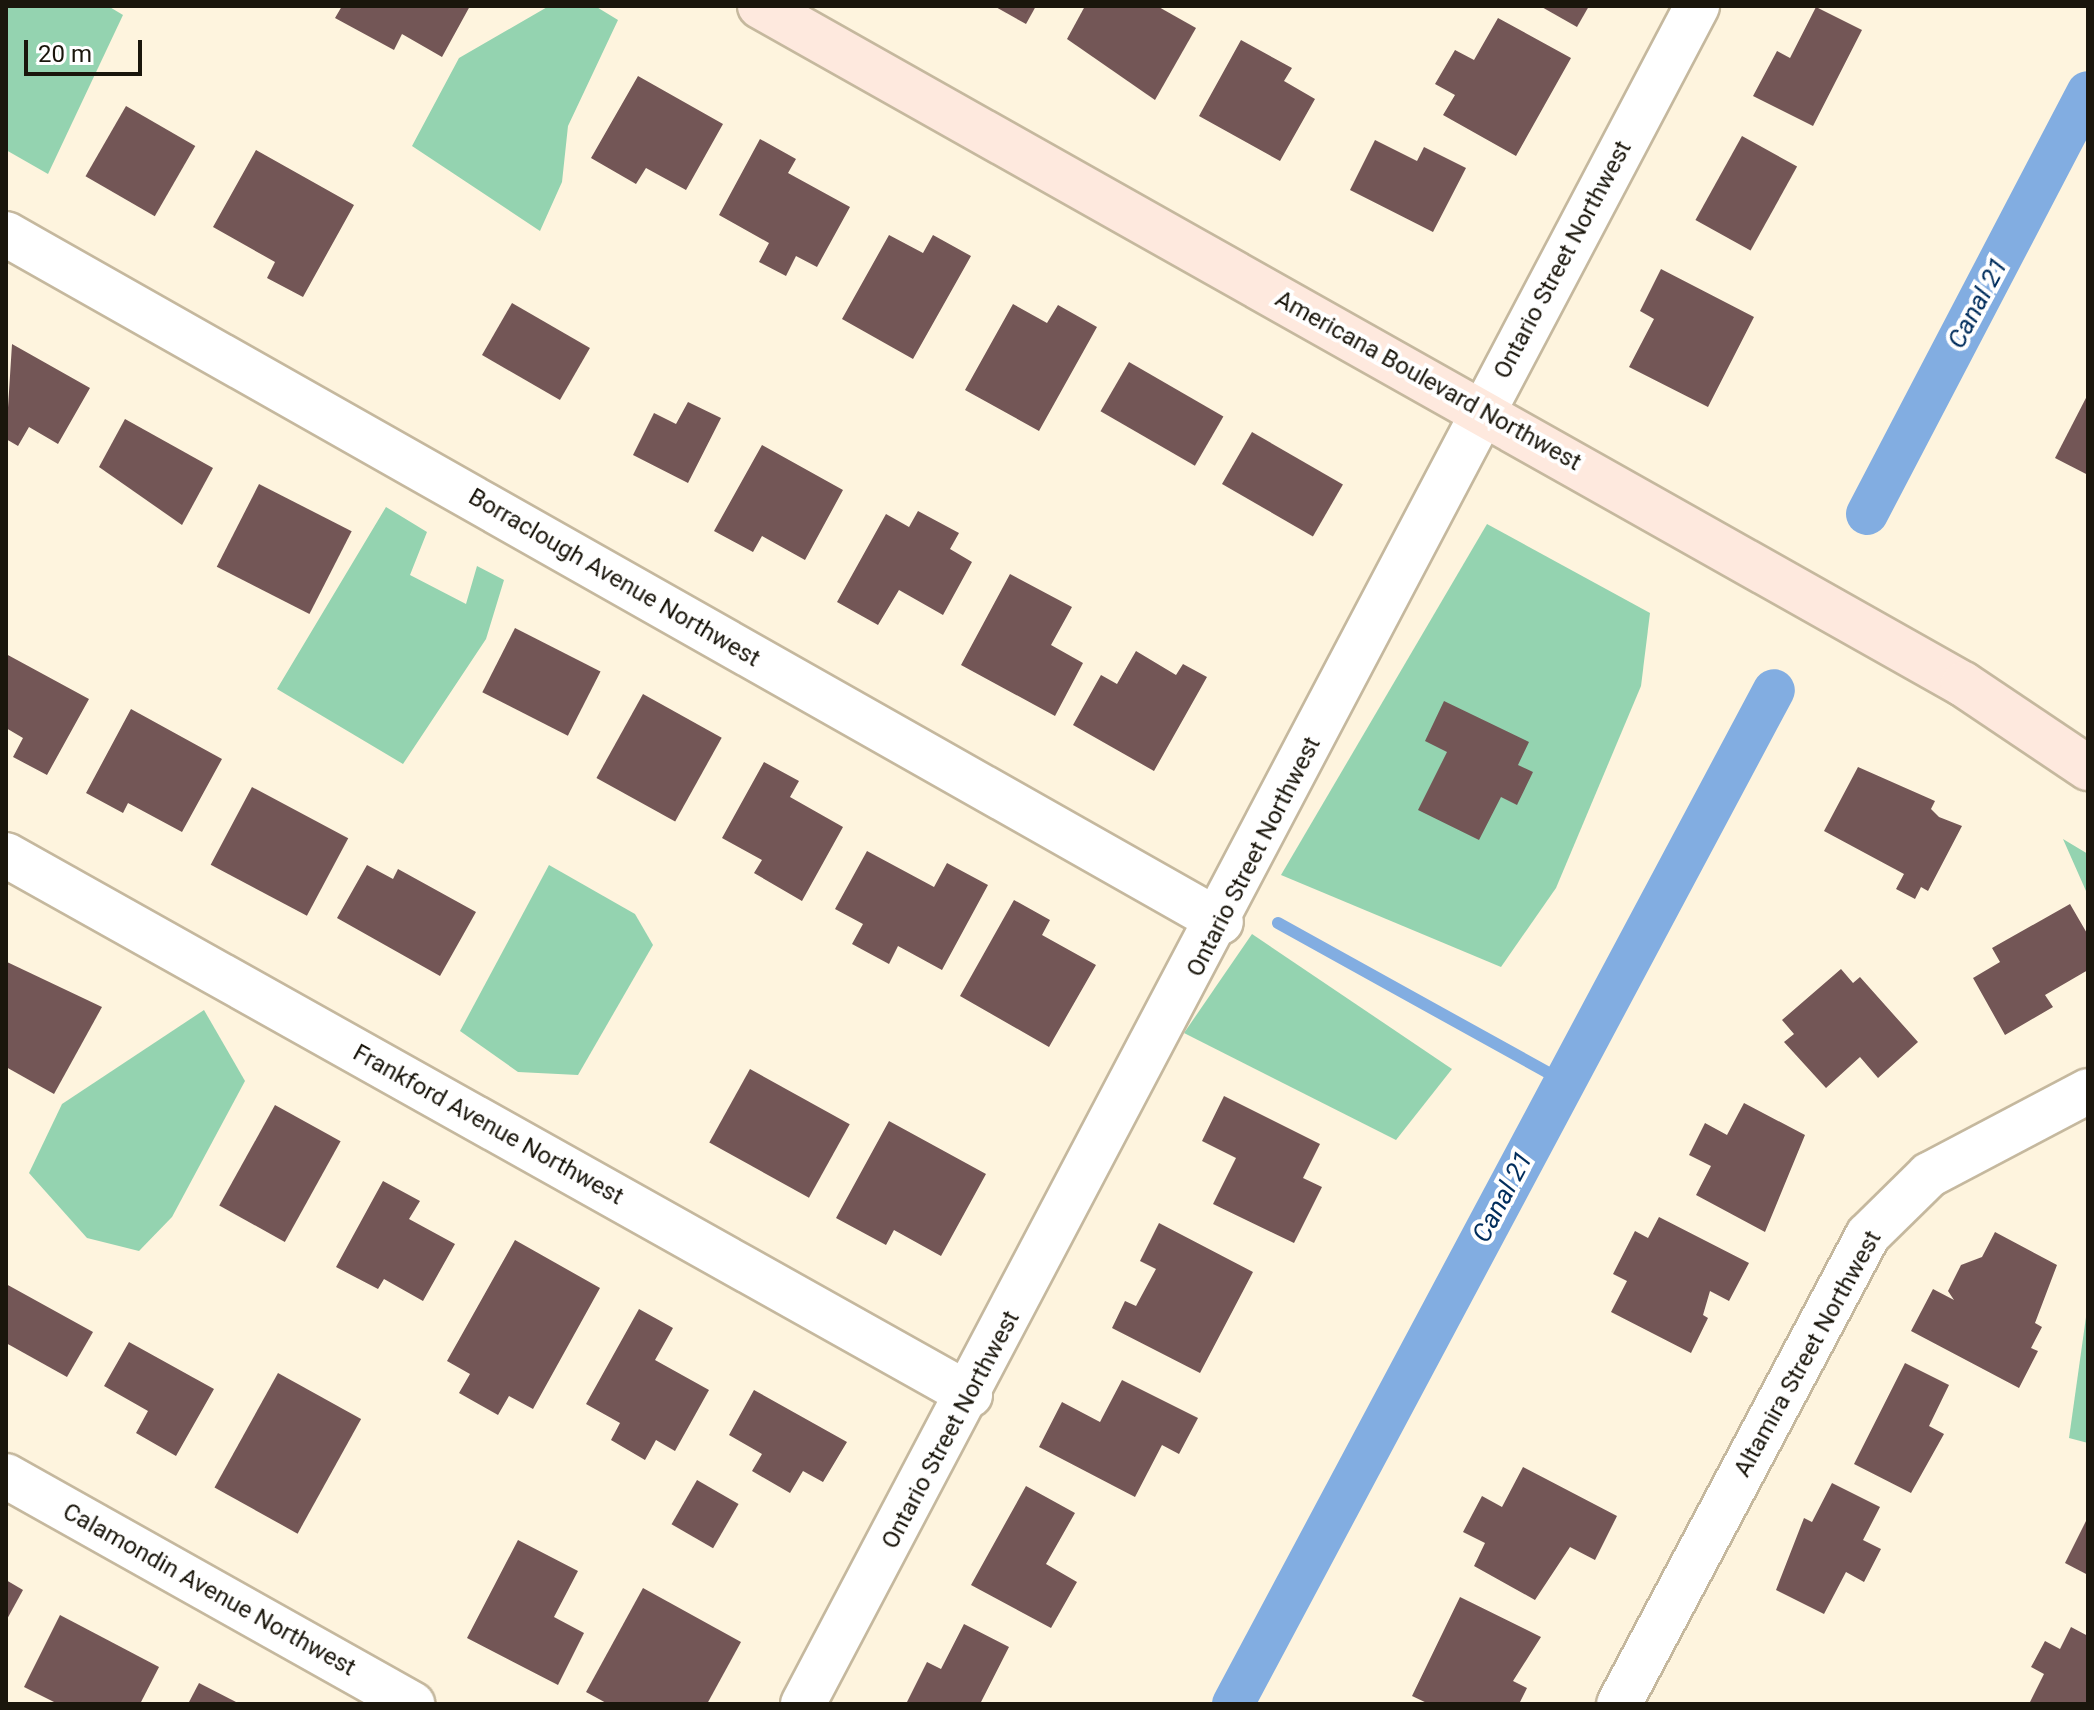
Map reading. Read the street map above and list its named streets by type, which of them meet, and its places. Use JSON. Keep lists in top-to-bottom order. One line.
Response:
{"streets":{"street":["Ontario Street Northwest","Americana Boulevard Northwest","Borraclough Avenue Northwest","Frankford Avenue Northwest","Altamira Street Northwest","Calamondin Avenue Northwest"]},"crossings":[["Ontario Street Northwest","Americana Boulevard Northwest"],["Ontario Street Northwest","Borraclough Avenue Northwest"],["Ontario Street Northwest","Frankford Avenue Northwest"]],"water":["Canal 21"],"scale_bar":"20 m"}
